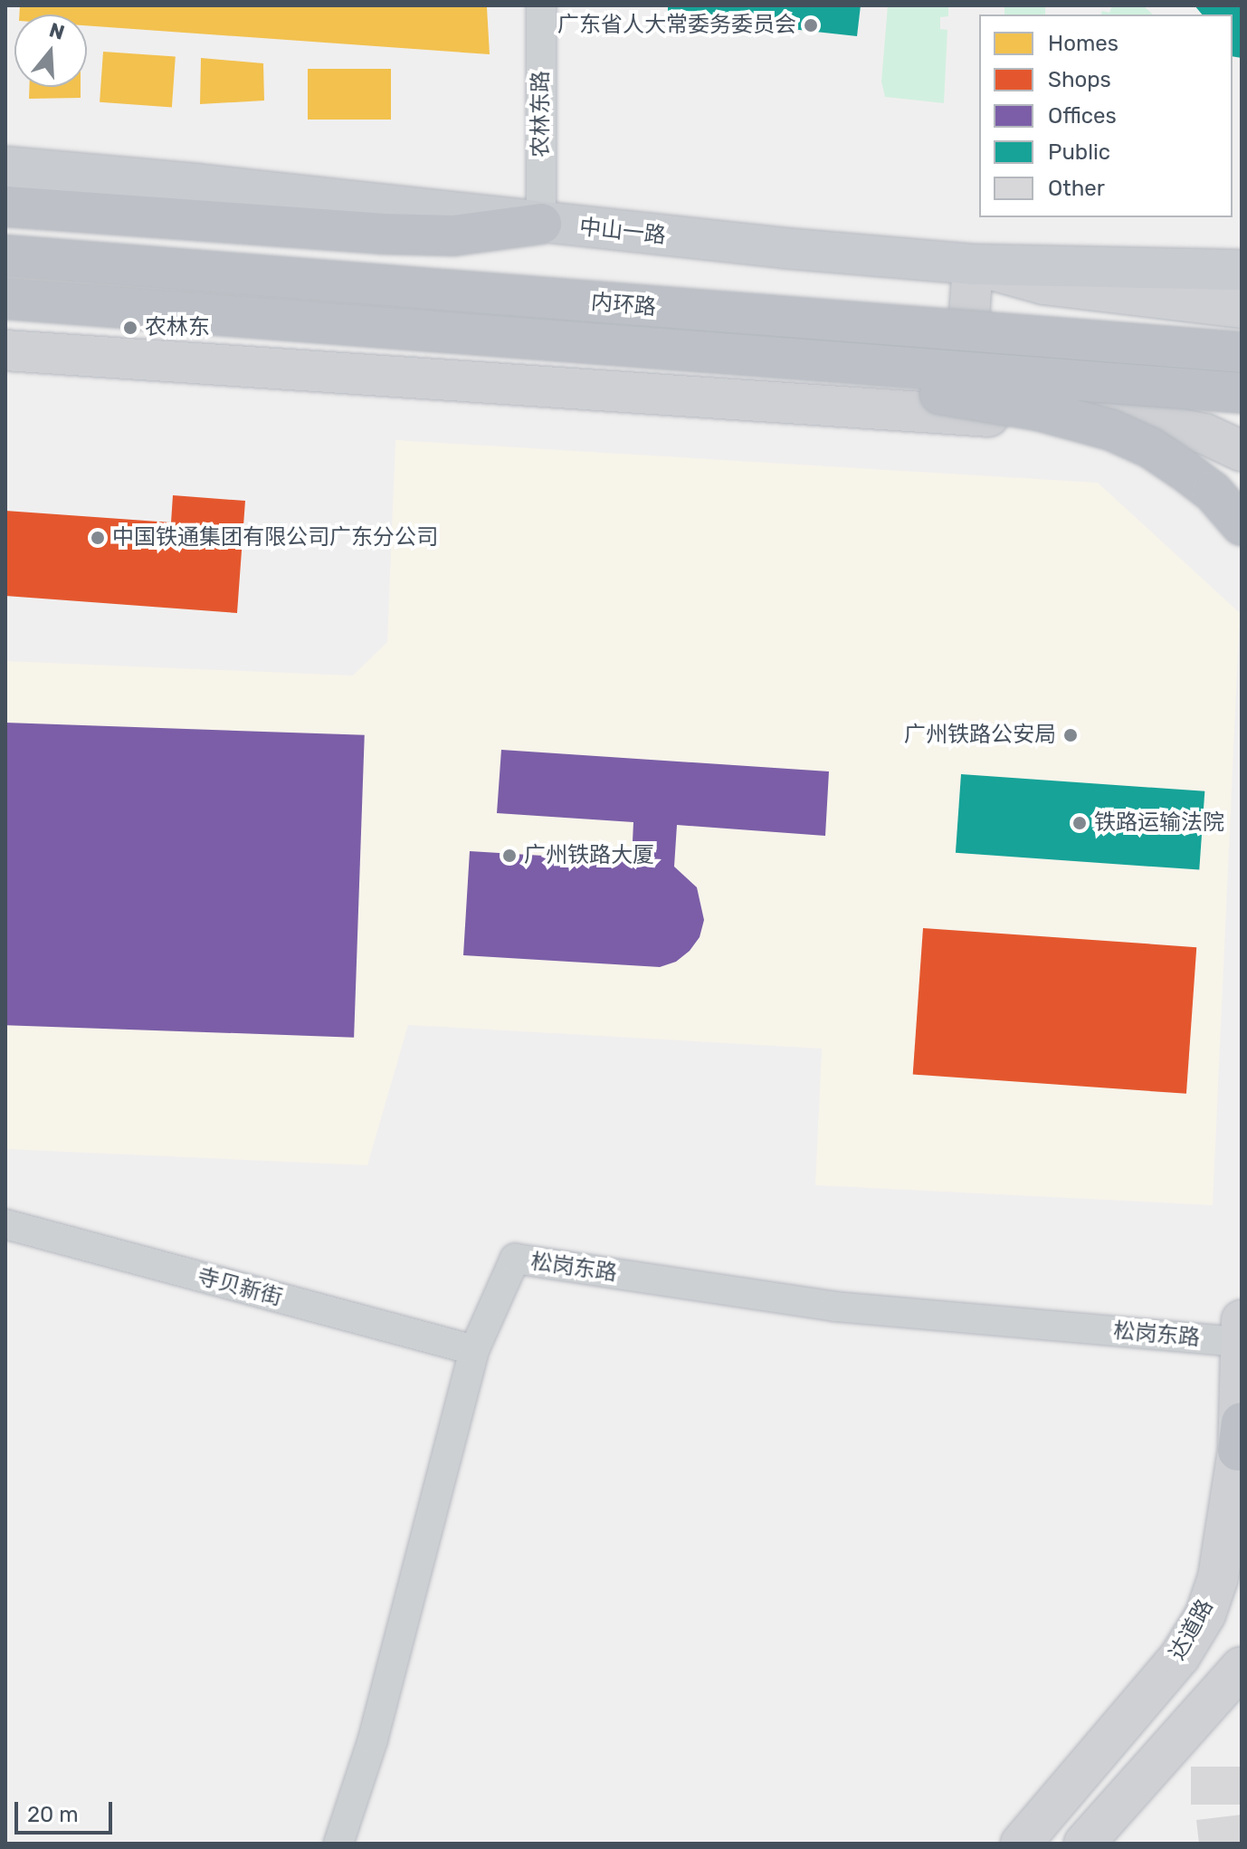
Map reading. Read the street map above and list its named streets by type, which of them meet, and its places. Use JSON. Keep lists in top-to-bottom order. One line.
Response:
{"streets":{"highway":["内环路"],"main road":["中山一路","达道路"],"street":["农林东路","松岗东路","寺贝新街"]},"crossings":[["农林东路","中山一路"],["松岗东路","寺贝新街"],["松岗东路","达道路"]],"places":["广东省人大常委务委员会","农林东","中国铁通集团有限公司广东分公司","广州铁路公安局","铁路运输法院","广州铁路大厦"],"legend":["Homes","Shops","Offices","Public","Other"],"scale_bar":"20 m","north":"top"}
